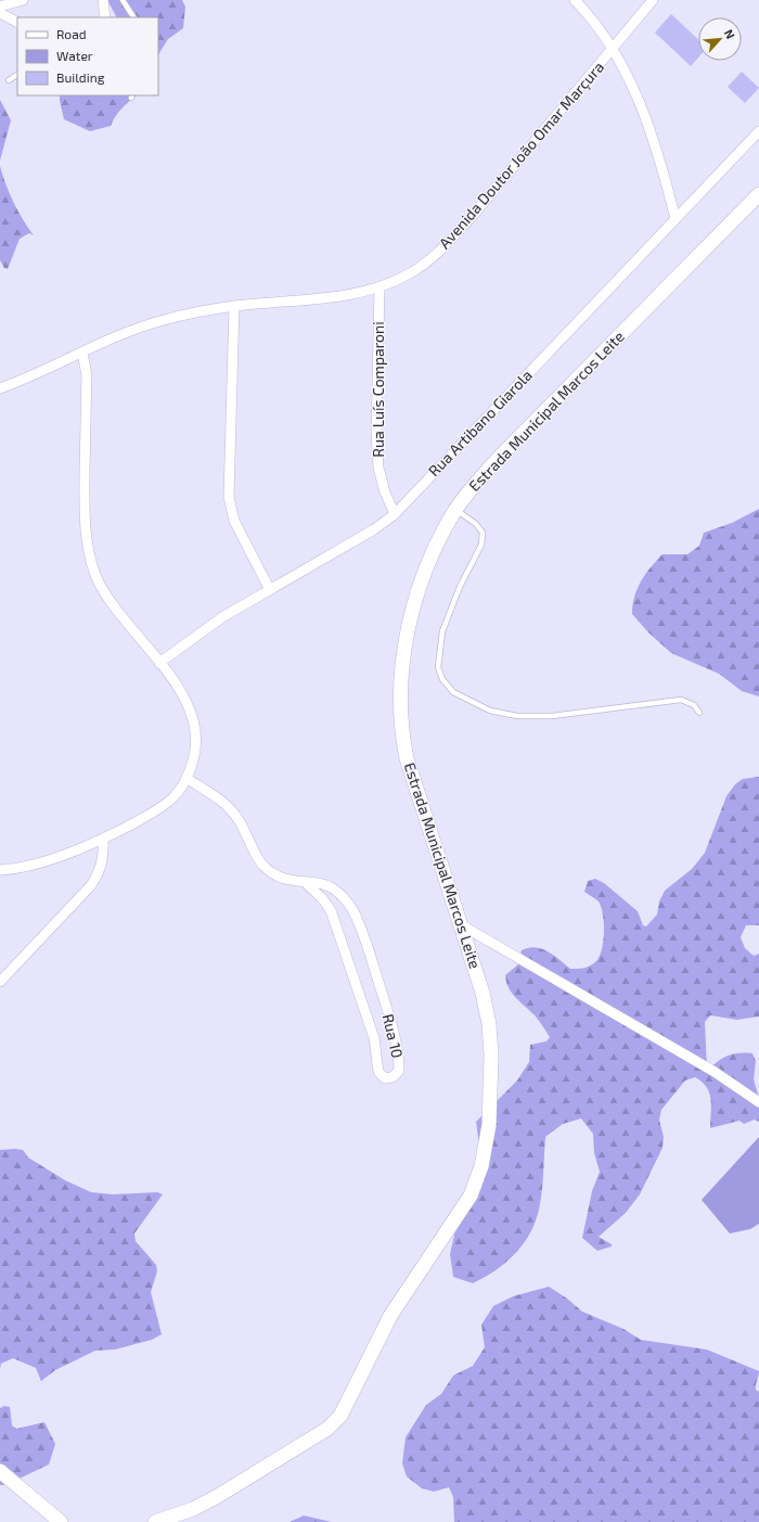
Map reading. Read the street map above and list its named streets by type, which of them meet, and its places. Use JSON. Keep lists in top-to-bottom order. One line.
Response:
{"streets":{"street":["Avenida Doutor João Omar Marçura","Rua Luís Comparoni","Estrada Municipal Marcos Leite","Rua Artibano Giarola","Rua 10"]},"crossings":[["Avenida Doutor João Omar Marçura","Rua Luís Comparoni"],["Rua Luís Comparoni","Rua Artibano Giarola"]],"legend":["Road","Water","Building"],"north":"top right"}
